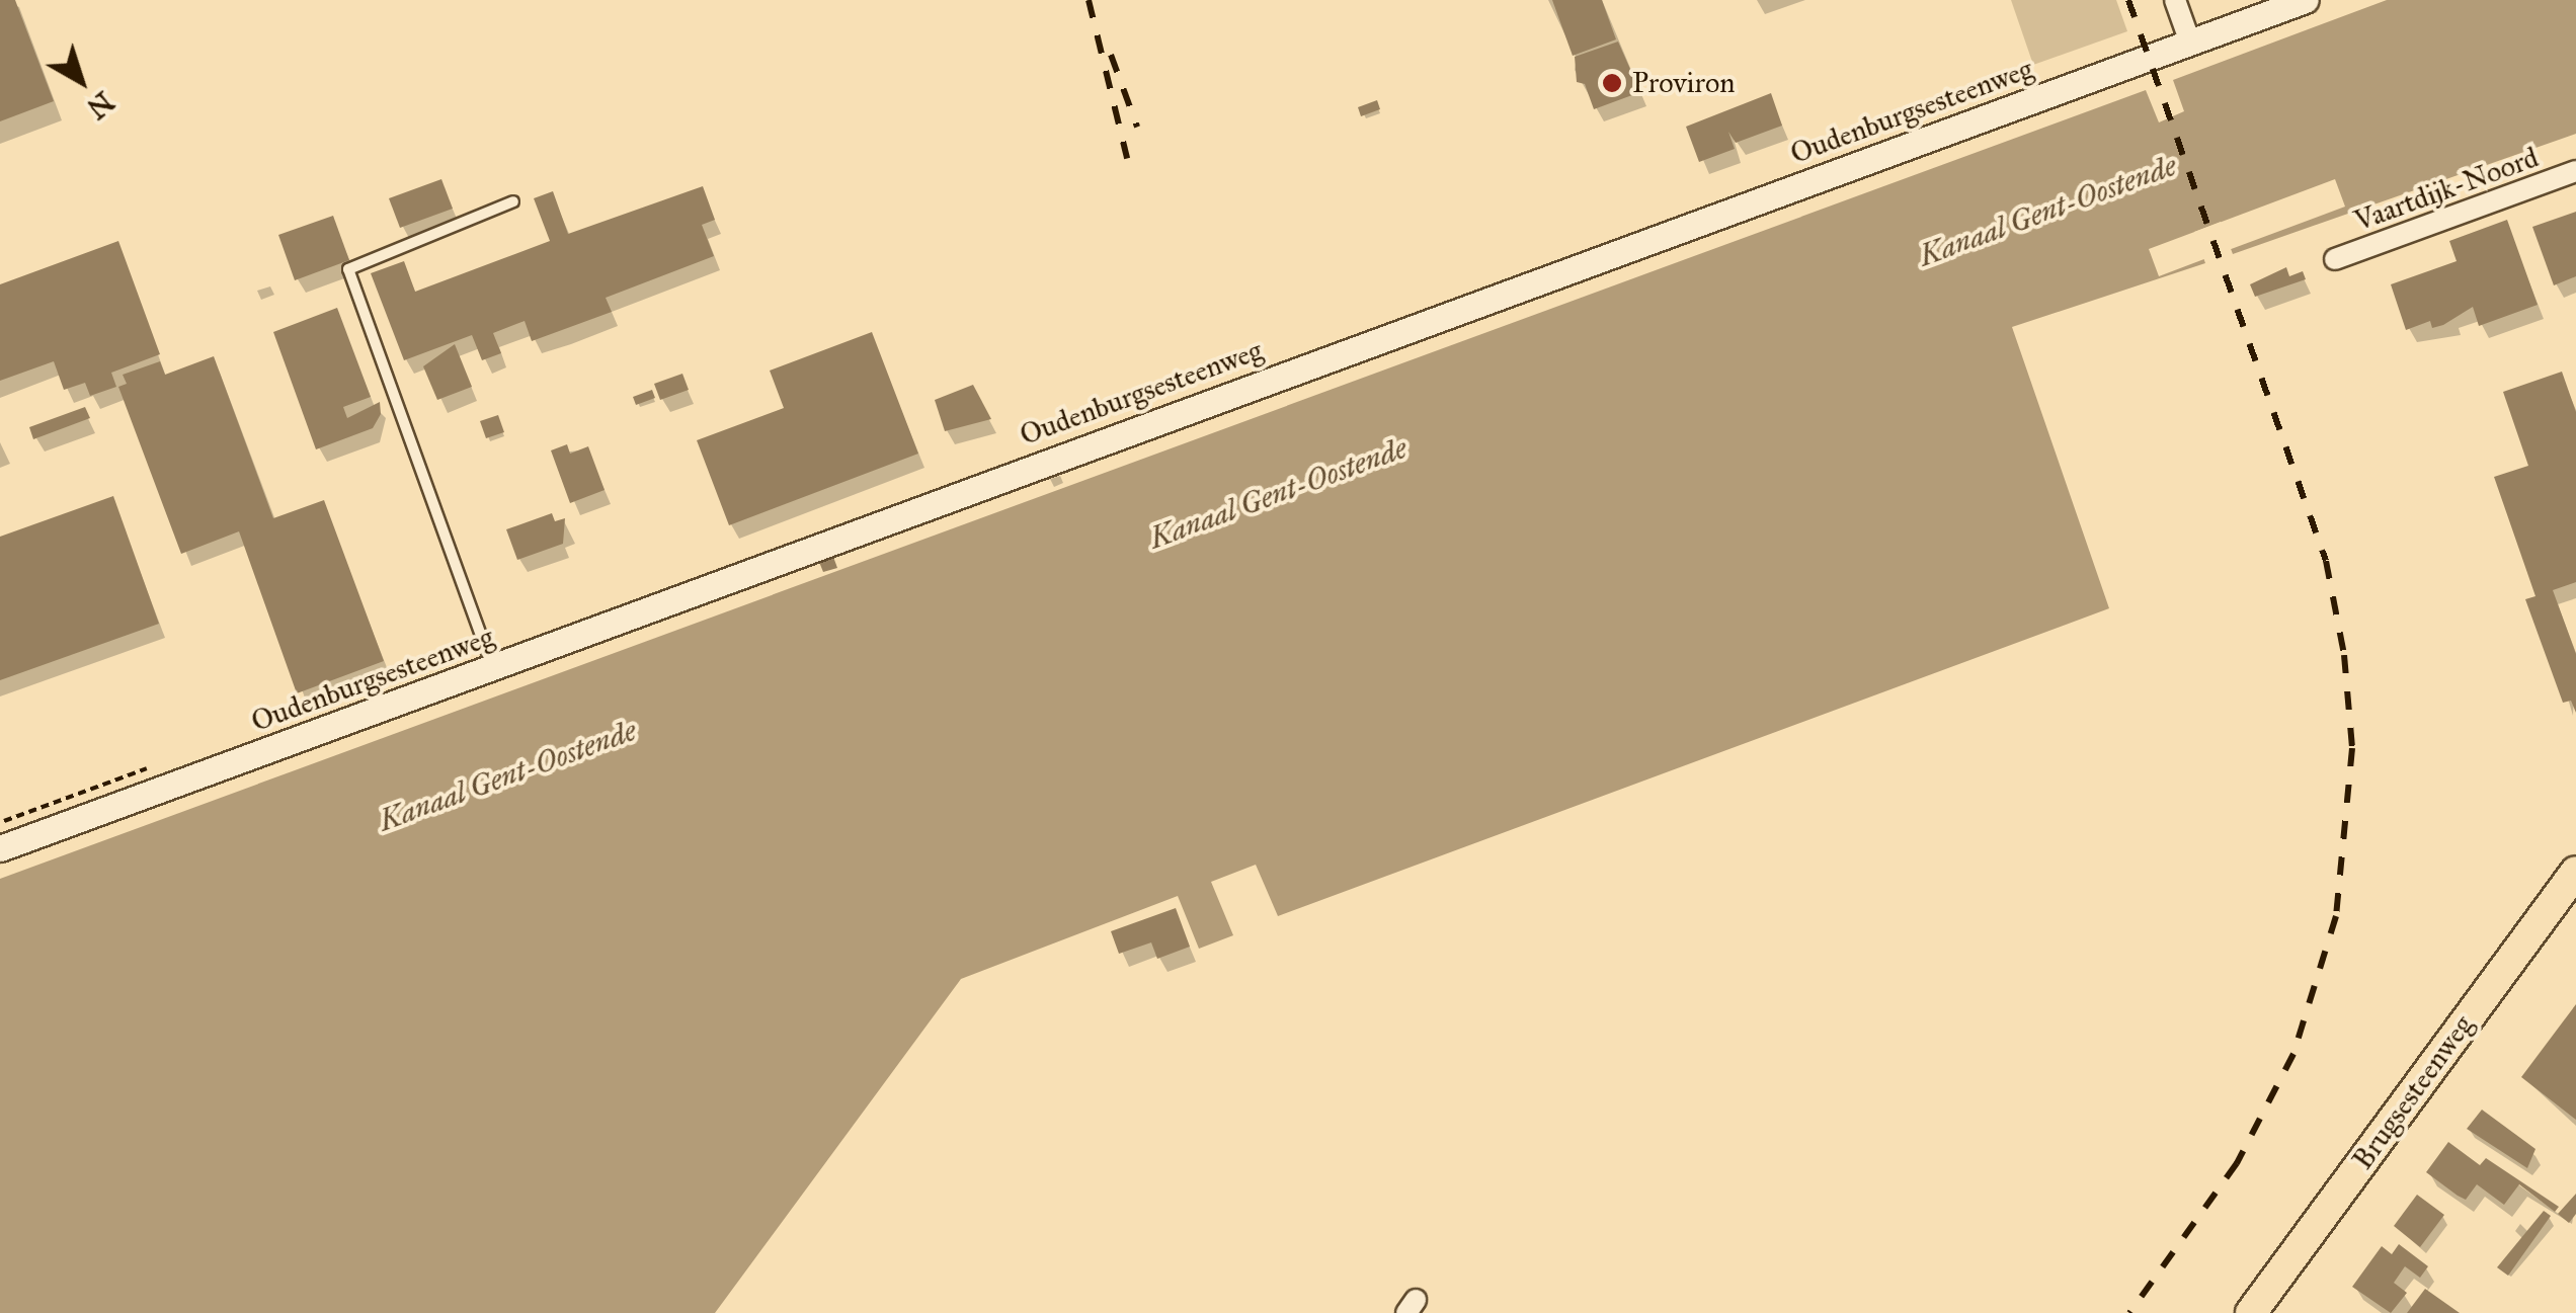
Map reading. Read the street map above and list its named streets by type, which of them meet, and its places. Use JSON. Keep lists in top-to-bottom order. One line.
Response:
{"streets":{"main road":["Brugsesteenweg"],"street":["Oudenburgsesteenweg","Vaartdijk-Noord"]},"water":["Kanaal Gent-Oostende"],"places":["Proviron"],"north":"bottom right"}
